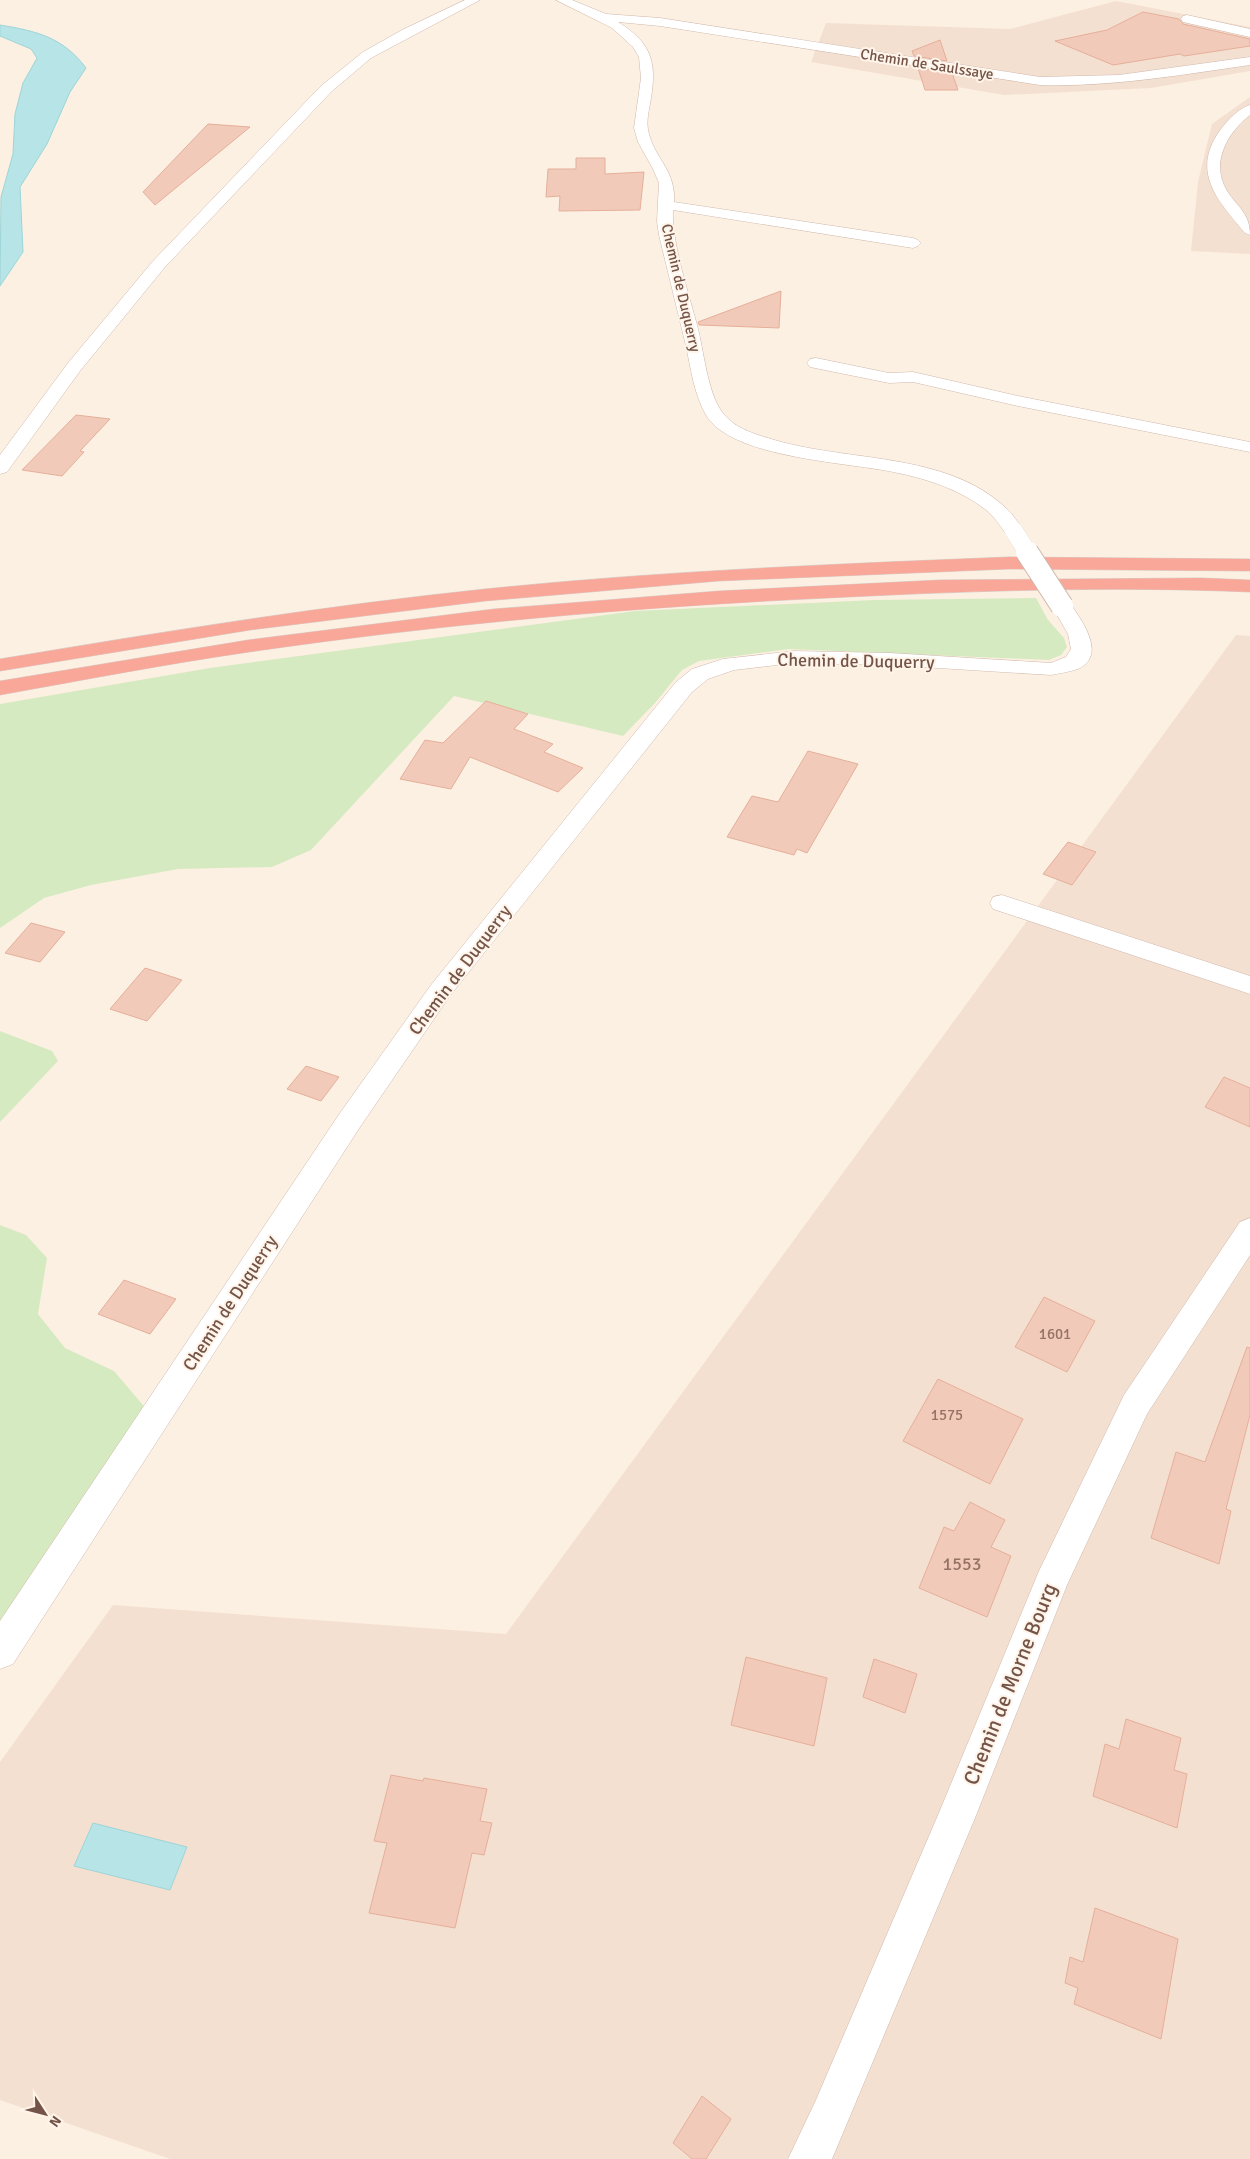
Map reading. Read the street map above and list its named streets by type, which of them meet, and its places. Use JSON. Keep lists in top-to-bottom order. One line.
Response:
{"streets":{"street":["Chemin de Saulssaye","Chemin de Duquerry","Chemin de Morne Bourg"]},"crossings":[["Chemin de Saulssaye","Chemin de Duquerry"]],"house_numbers":["1601","1575","1553"],"north":"bottom right"}
